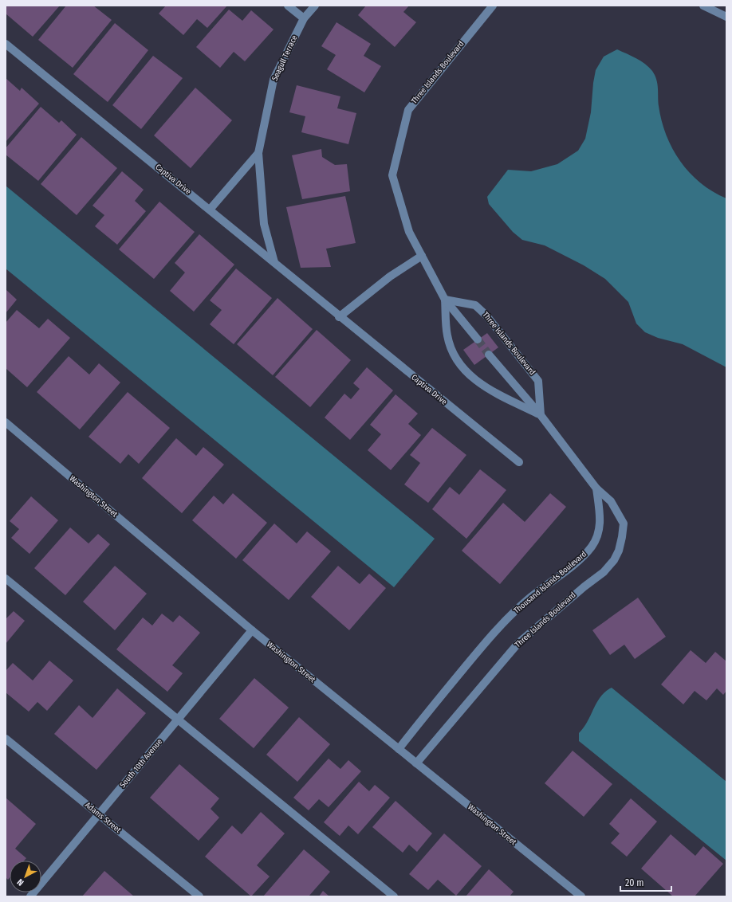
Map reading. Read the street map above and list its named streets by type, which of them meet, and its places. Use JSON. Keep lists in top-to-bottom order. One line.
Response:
{"streets":{"street":["Seagull Terrace","Three Islands Boulevard","Captiva Drive","Washington Street","Thousand Islands Boulevard","South 10th Avenue","Adams Street"]},"crossings":[["Seagull Terrace","Captiva Drive"],["Three Islands Boulevard","Washington Street"],["Three Islands Boulevard","Thousand Islands Boulevard"],["Washington Street","Thousand Islands Boulevard"],["Washington Street","South 10th Avenue"],["South 10th Avenue","Adams Street"]],"scale_bar":"20 m","north":"bottom left"}
